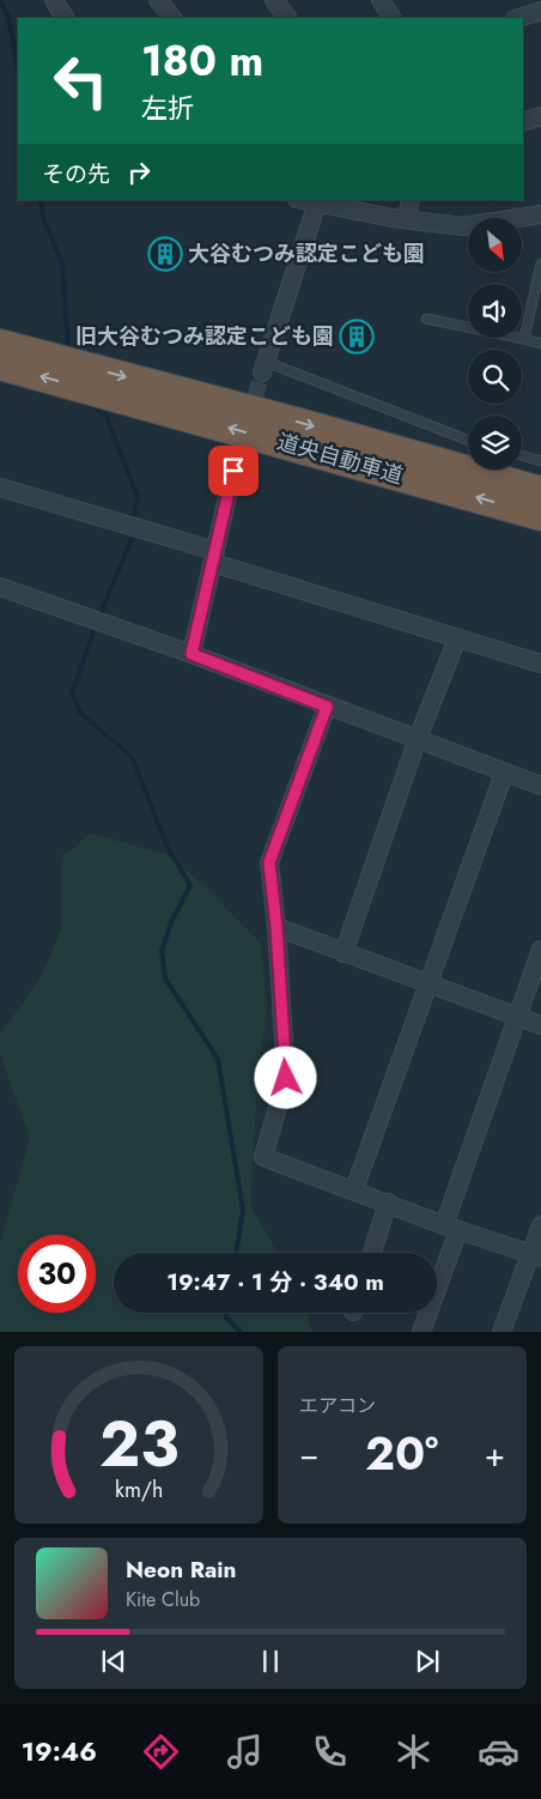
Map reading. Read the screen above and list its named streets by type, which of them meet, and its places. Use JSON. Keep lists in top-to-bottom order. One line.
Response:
{"streets":{"highway":["道央自動車道"]},"places":{"building":["大谷むつみ認定こども園","旧大谷むつみ認定こども園"]},"north":"bottom right","page":{"turn":["180 m","左折"],"then":"その先","limit":"30","trip":"19:47 · 1 分 · 340 m","tile":"エアコン","heat":["−","20°","+"],"song":["Neon Rain","Kite Club"],"tabs":"19:46","gauge":["23","km/h"]}}
